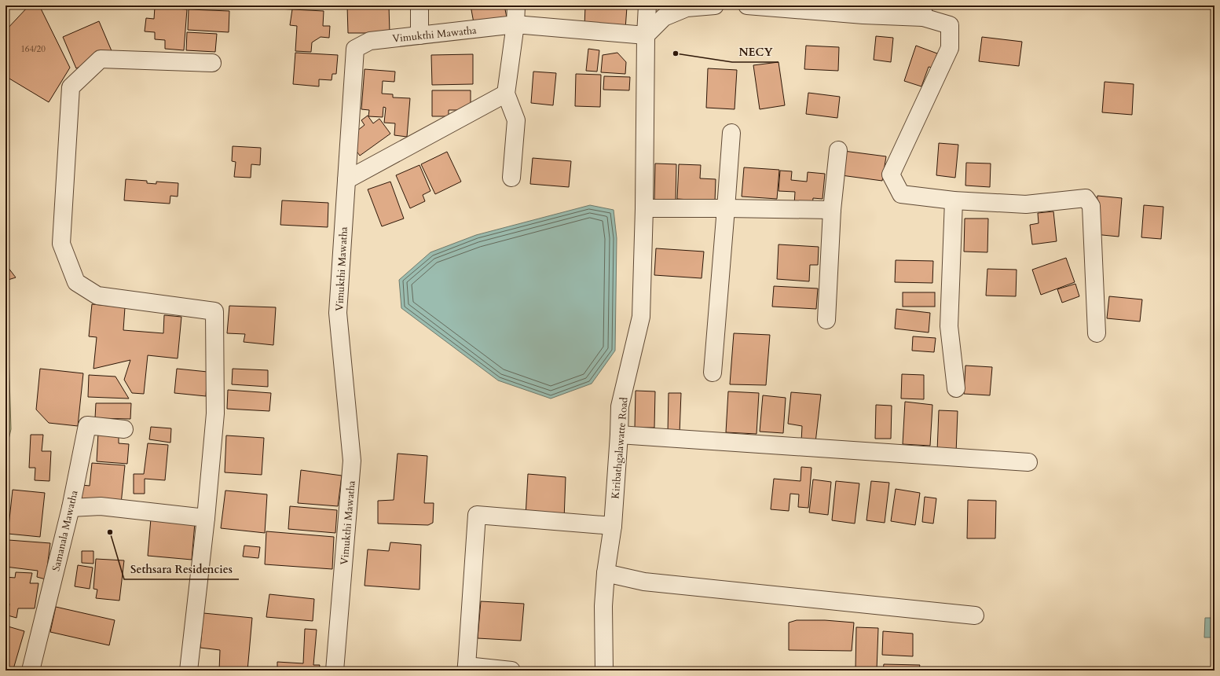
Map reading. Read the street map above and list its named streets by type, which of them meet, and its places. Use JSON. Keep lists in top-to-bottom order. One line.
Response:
{"streets":{"street":["Vimukthi Mawatha","Kiribathgalawatte Road","Samanala Mawatha"]},"crossings":[["Vimukthi Mawatha","Kiribathgalawatte Road"]],"places":["NECY","Sethsara Residencies"],"house_numbers":["164/20"]}
